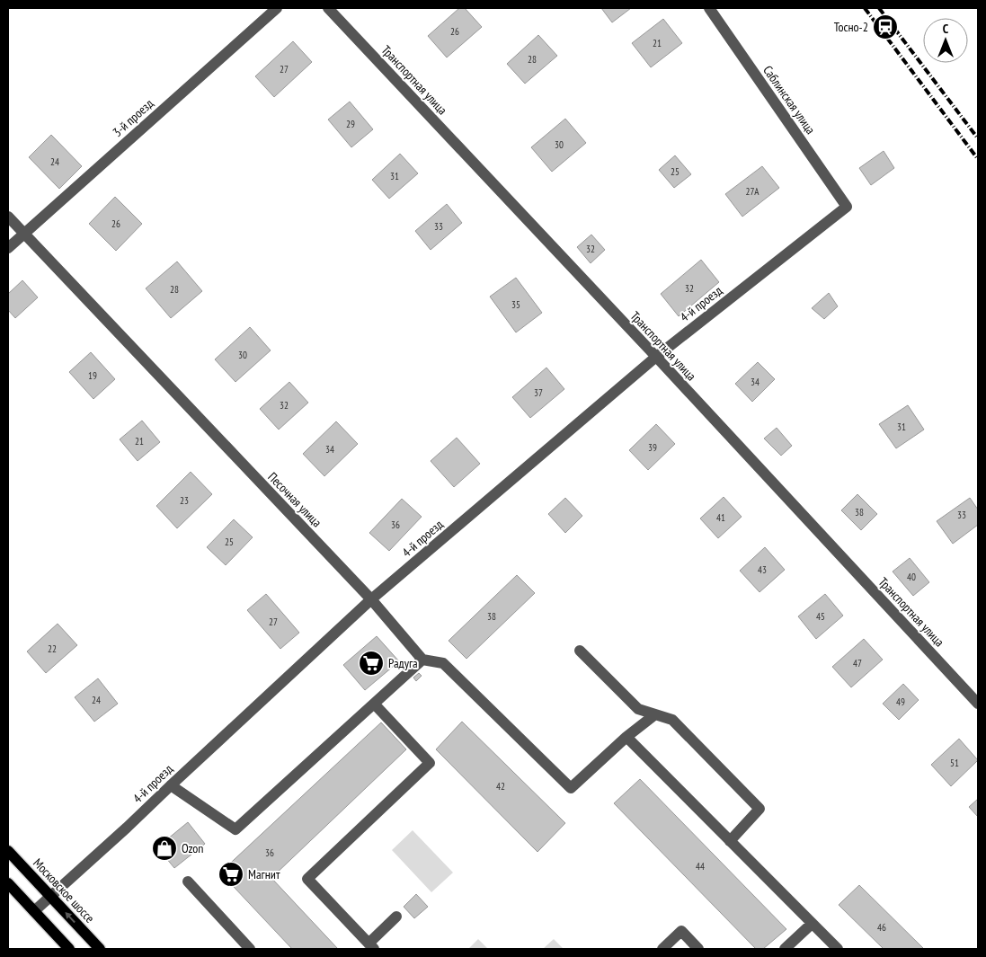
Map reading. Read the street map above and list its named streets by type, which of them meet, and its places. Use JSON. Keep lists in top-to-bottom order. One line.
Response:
{"streets":{"main road":["Московское шоссе"],"street":["Транспортная улица","Саблинская улица","3-й проезд","4-й проезд","Песочная улица"]},"crossings":[["Транспортная улица","4-й проезд"],["Саблинская улица","4-й проезд"],["3-й проезд","Песочная улица"],["4-й проезд","Песочная улица"],["4-й проезд","Московское шоссе"]],"places":{"station":["Тосно-2"],"supermarket":["Радуга","Магнит"],"shop":["Ozon"]},"house_numbers":["26","21","28","27","29","30","24","25","31","27А","26","33","32","32","28","35","30","19","34","37","32","31","21","39","34","23","38","33","41","36","25","43","40","38","45","27","22","47","24","49","51","42","36","44","46"],"north":"top"}
